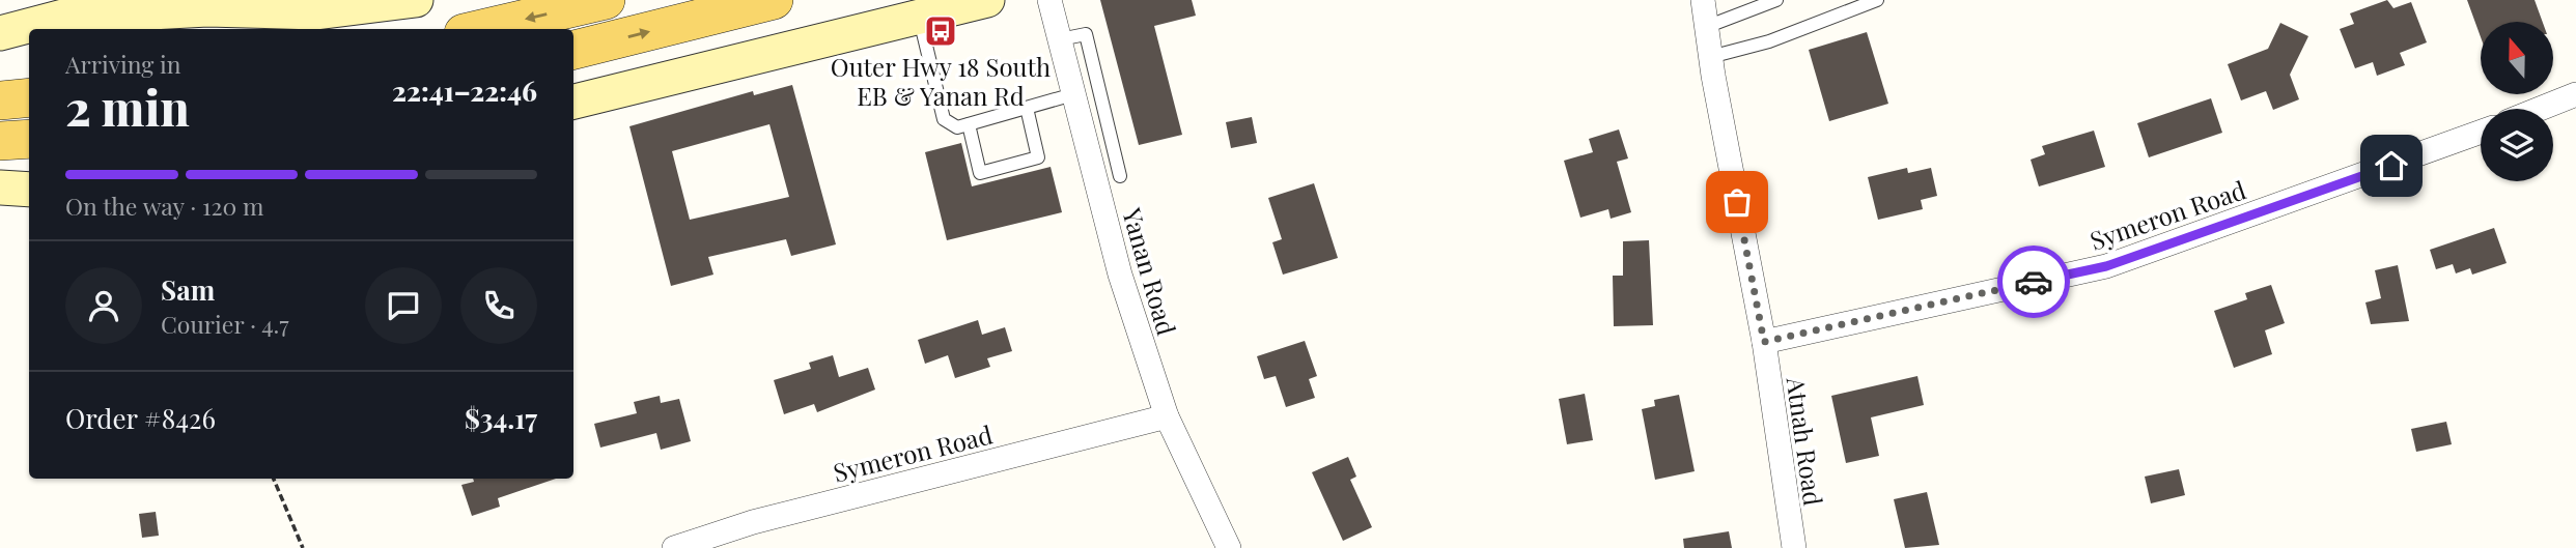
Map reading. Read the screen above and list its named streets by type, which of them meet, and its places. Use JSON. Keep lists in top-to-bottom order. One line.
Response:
{"streets":{"street":["Symeron Road","Yanan Road","Atnah Road"]},"crossings":[["Symeron Road","Yanan Road"],["Symeron Road","Atnah Road"]],"places":{"bus stop":["Outer Hwy 18 South EB & Yanan Rd"]},"north":"top","page":{"heading":["2 min","Arriving in","22:41–22:46"],"panel":["Sam","Courier · 4.7","Order #8426","$34.17"],"bar":"On the way · 120 m"}}
